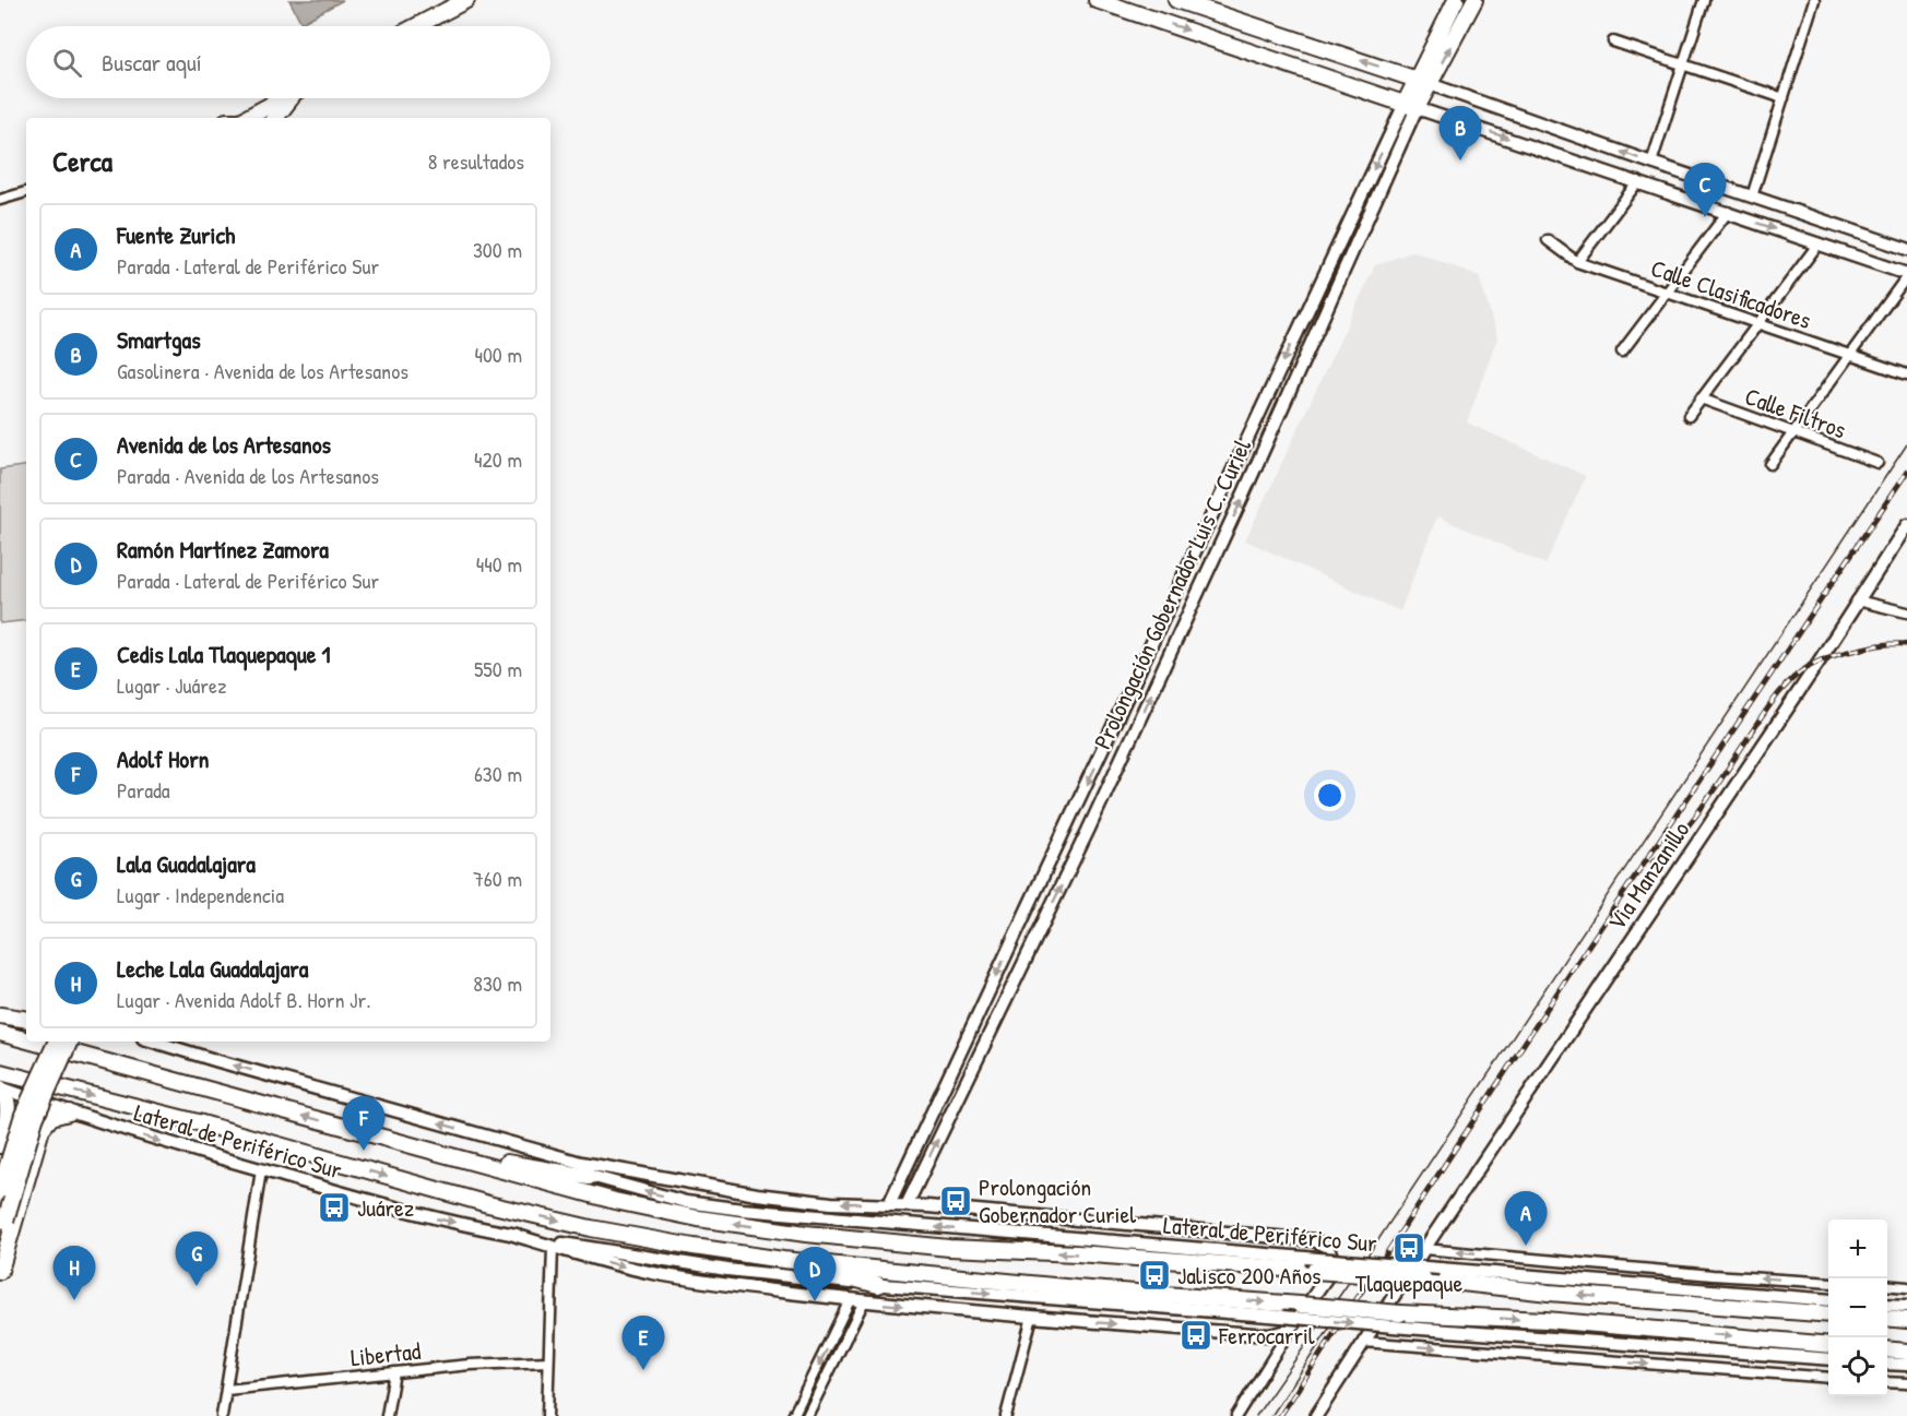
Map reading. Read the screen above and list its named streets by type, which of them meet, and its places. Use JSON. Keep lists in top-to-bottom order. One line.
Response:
{"streets":{"main road":["Prolongación Gobernador Luis C. Curiel"],"street":["Calle Clasificadores","Calle Filtros","Via Manzanillo","Lateral de Periférico Sur","Libertad"]},"places":{"bus stop":["Prolongación Gobernador Curiel","Juárez","Tlaquepaque","Jalisco 200 Años","Ferrocarril"]},"page":{"search":"Buscar aquí","pins":["B","C","F","A","G","H","D","E"],"heading":["Cerca","8 resultados"],"list":[{"mark":"A","name":"Fuente Zurich","note":"Parada · Lateral de Periférico Sur","value":"300 m"},{"mark":"B","name":"Smartgas","note":"Gasolinera · Avenida de los Artesanos","value":"400 m"},{"mark":"C","name":"Avenida de los Artesanos","note":"Parada · Avenida de los Artesanos","value":"420 m"},{"mark":"D","name":"Ramón Martínez Zamora","note":"Parada · Lateral de Periférico Sur","value":"440 m"},{"mark":"E","name":"Cedis Lala Tlaquepaque 1","note":"Lugar · Juárez","value":"550 m"},{"mark":"F","name":"Adolf Horn","note":"Parada","value":"630 m"},{"mark":"G","name":"Lala Guadalajara","note":"Lugar · Independencia","value":"760 m"},{"mark":"H","name":"Leche Lala Guadalajara","note":"Lugar · Avenida Adolf B. Horn Jr.","value":"830 m"}],"map_buttons":["+","−"]}}
